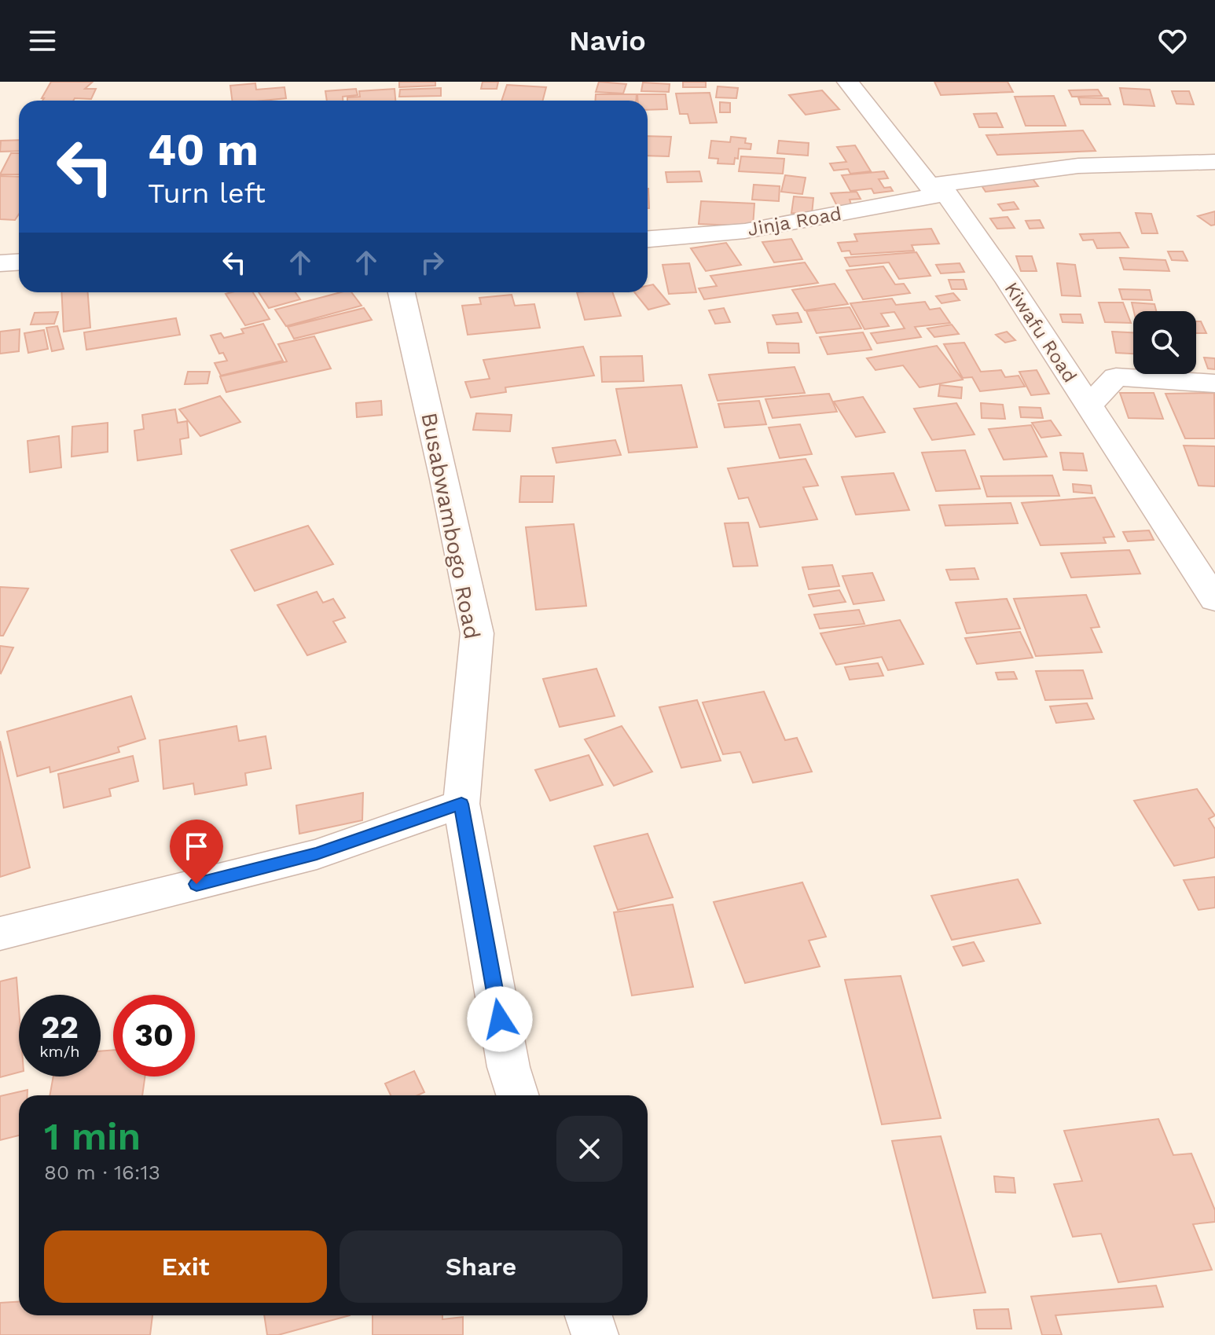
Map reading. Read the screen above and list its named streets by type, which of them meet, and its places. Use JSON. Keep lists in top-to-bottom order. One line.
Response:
{"streets":{"street":["Jinja Road","Kiwafu Road","Busabwambogo Road"]},"crossings":[["Jinja Road","Kiwafu Road"]],"page":{"header":"Navio","turn":["40 m","Turn left"],"speed":"22 km/h","limit":"30","heading":["1 min","80 m · 16:13"],"buttons":["Exit","Share"]}}
